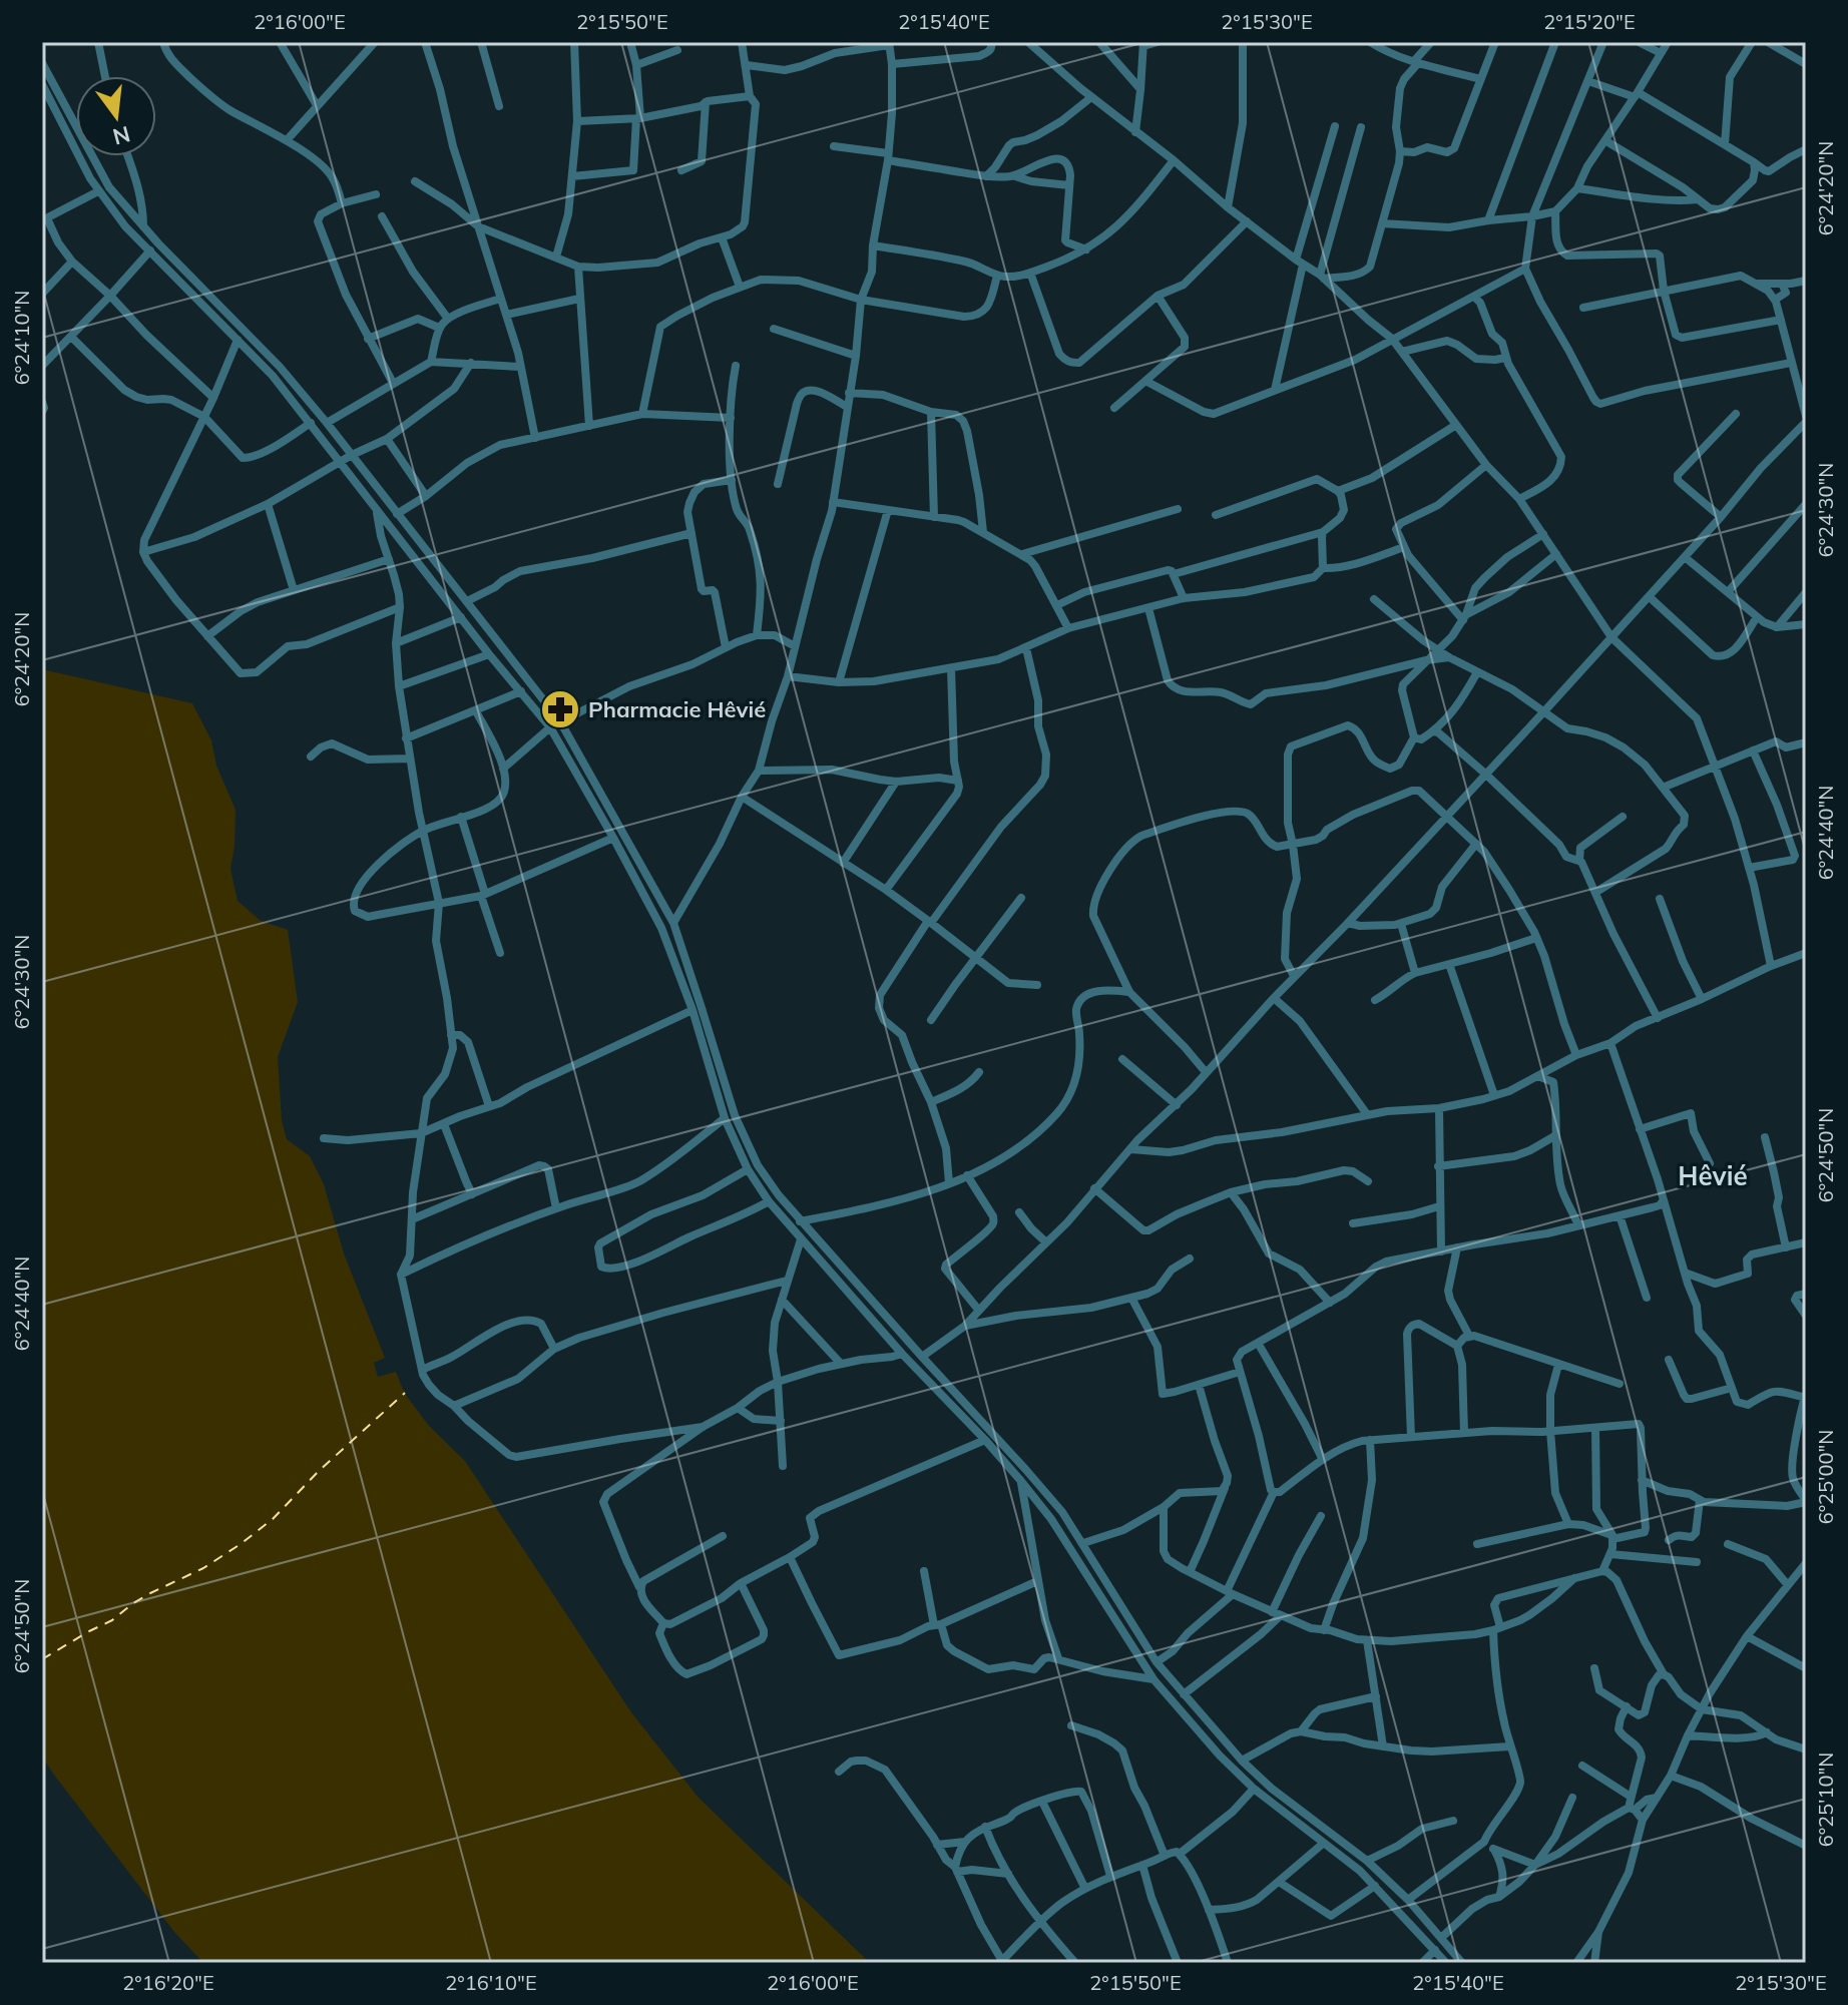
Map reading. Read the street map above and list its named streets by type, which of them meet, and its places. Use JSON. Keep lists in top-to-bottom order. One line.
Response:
{"districts":["Hêvié"],"places":{"pharmacy":["Pharmacie Hêvié"]},"north":"bottom","coordinates":["2°16'00\"E","2°15'50\"E","2°15'40\"E","2°15'30\"E","2°15'20\"E","6°24'20\"N","6°24'10\"N","6°24'30\"N","6°24'40\"N","6°24'50\"N","6°25'00\"N","6°25'10\"N","2°16'20\"E","2°16'10\"E"]}
